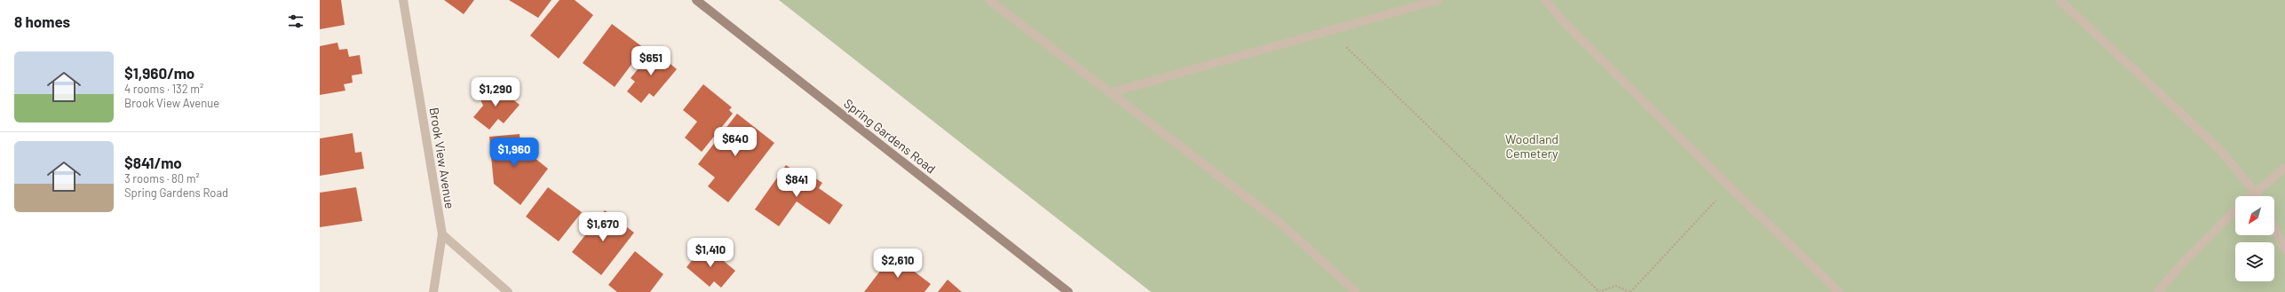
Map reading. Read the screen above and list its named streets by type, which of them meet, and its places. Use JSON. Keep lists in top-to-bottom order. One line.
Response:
{"streets":{"street":["Spring Gardens Road","Brook View Avenue"]},"parks":["Woodland Cemetery"],"north":"bottom left","page":{"heading":"8 homes","list":[{"name":"$1,960/mo","note":"4 rooms · 132 m² · Brook View Avenue"},{"name":"$841/mo","note":"3 rooms · 80 m² · Spring Gardens Road"}],"price":["$651","$1,290","$640","$1,960","$841","$1,670","$1,410","$2,610"]}}
